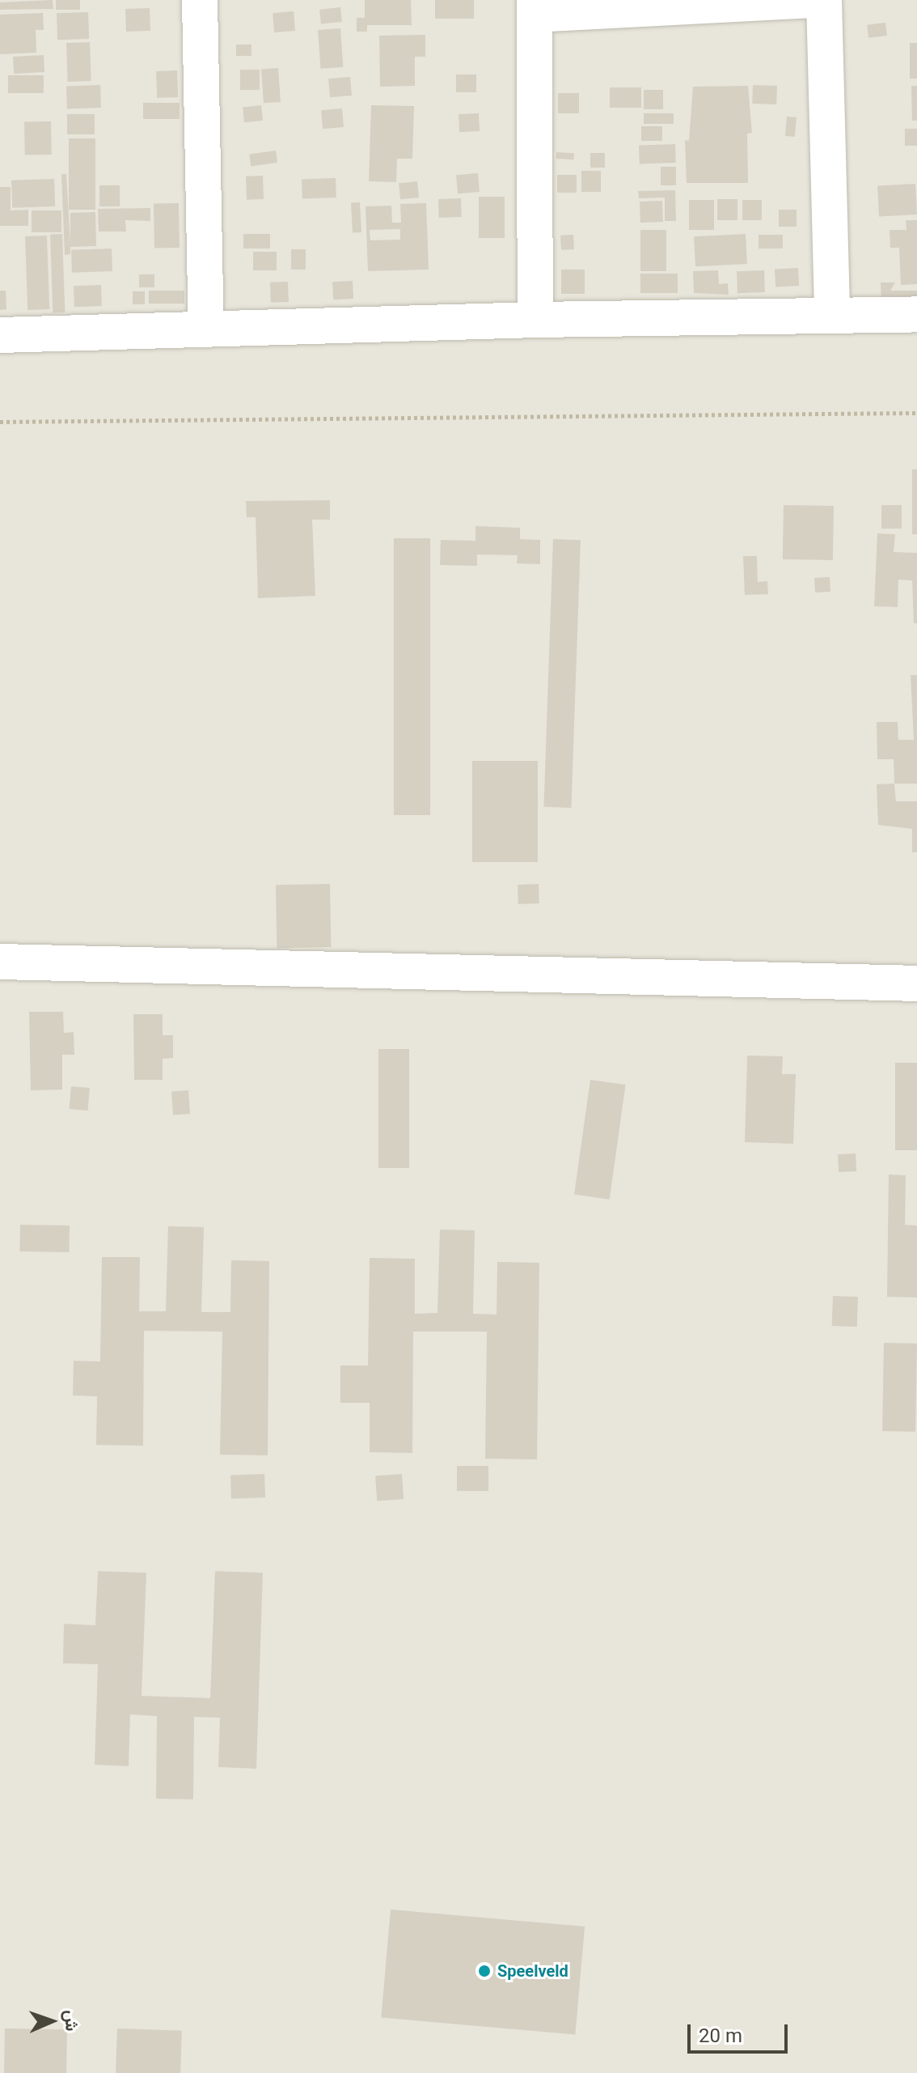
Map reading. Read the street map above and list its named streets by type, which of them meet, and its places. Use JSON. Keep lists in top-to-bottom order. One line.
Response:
{"places":["Speelveld"],"scale_bar":"20 m","north":"right"}
